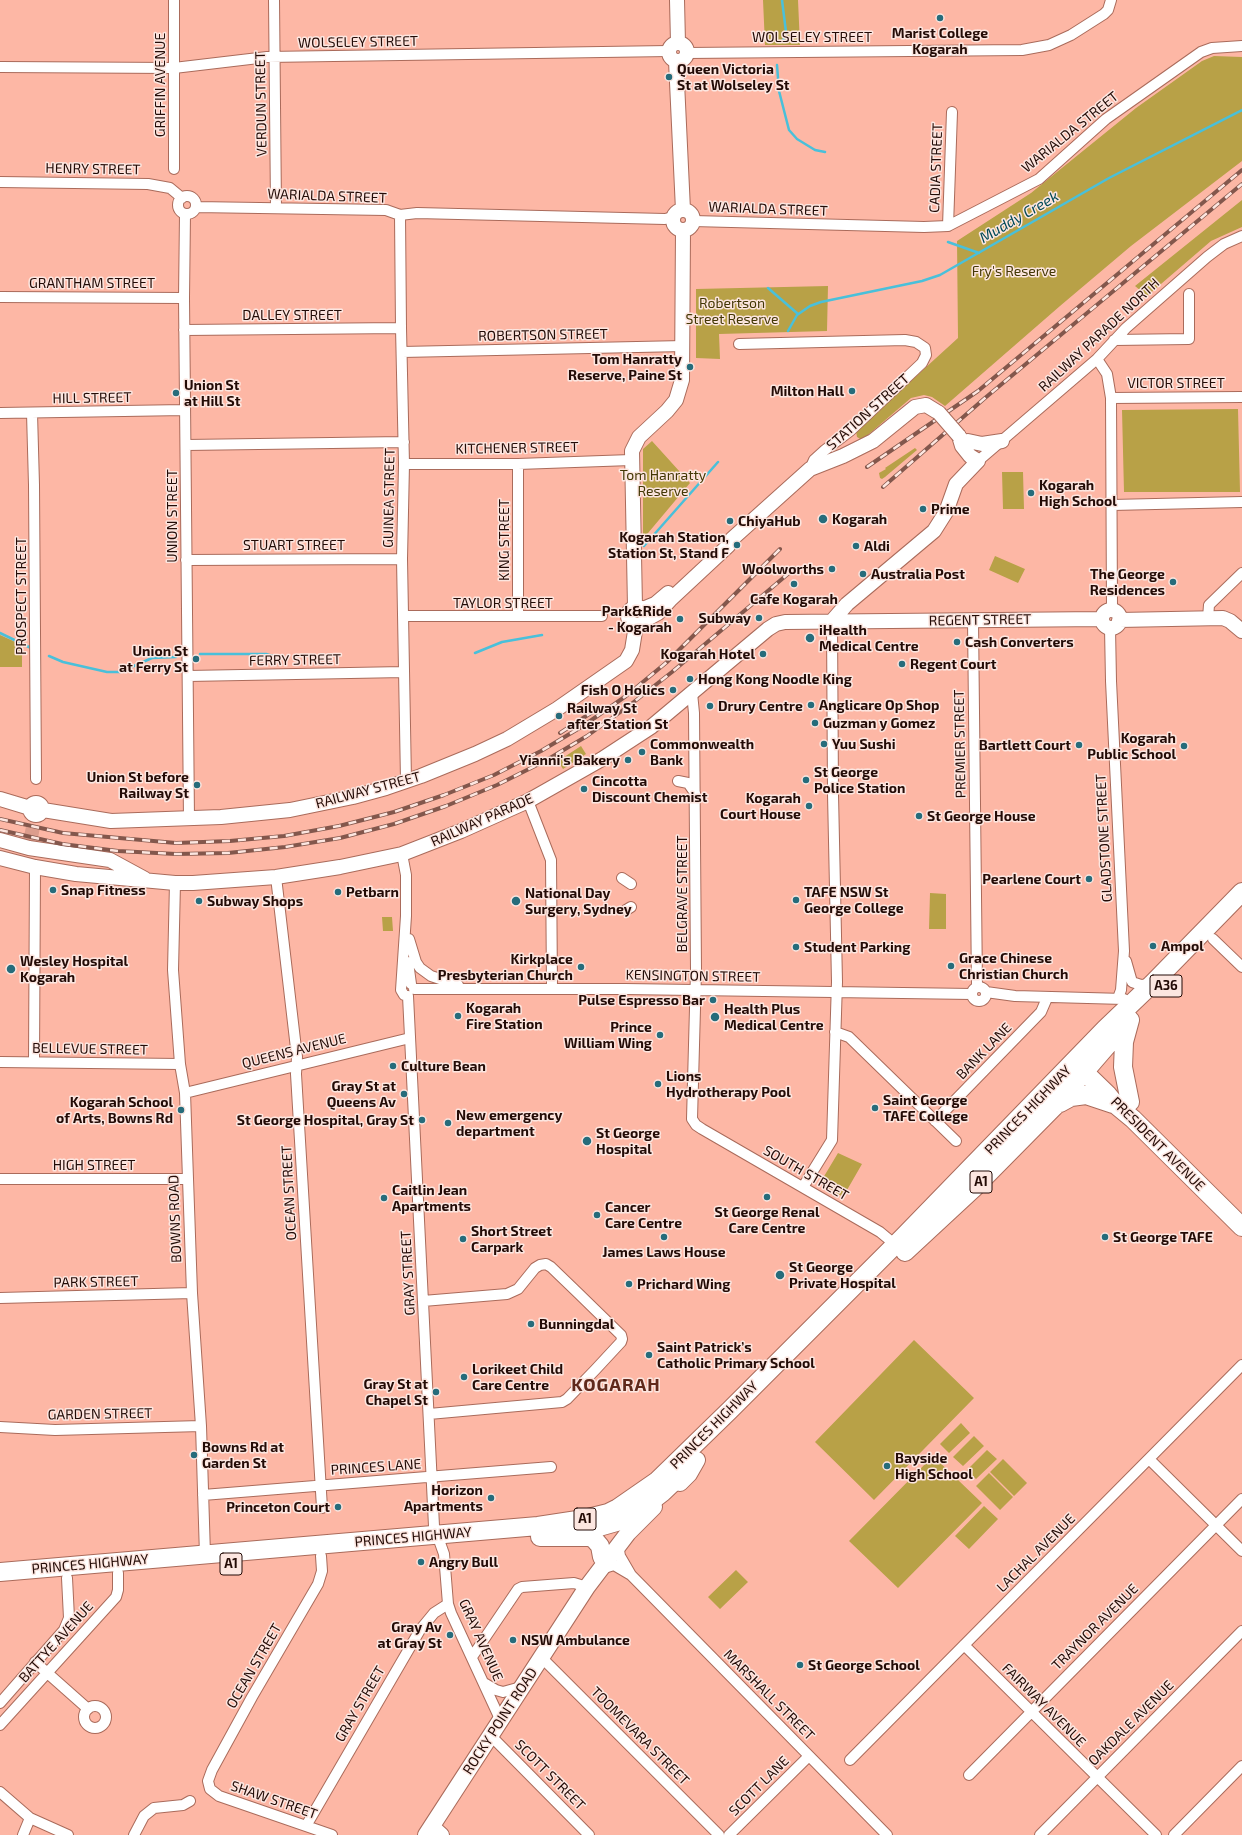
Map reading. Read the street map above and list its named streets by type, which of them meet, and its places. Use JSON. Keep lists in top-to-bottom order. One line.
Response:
{"streets":{"highway":["A36","PRINCES HIGHWAY","PRESIDENT AVENUE","A1"],"main road":["STATION STREET","REGENT STREET","RAILWAY STREET","RAILWAY PARADE","ROCKY POINT ROAD"],"street":["WOLSELEY STREET","GRIFFIN AVENUE","VERDUN STREET","WARIALDA STREET","CADIA STREET","HENRY STREET","GRANTHAM STREET","DALLEY STREET","ROBERTSON STREET","RAILWAY PARADE NORTH","VICTOR STREET","HILL STREET","KITCHENER STREET","GUINEA STREET","UNION STREET","KING STREET","STUART STREET","PROSPECT STREET","TAYLOR STREET","FERRY STREET","PREMIER STREET","GLADSTONE STREET","BELGRAVE STREET","KENSINGTON STREET","BELLEVUE STREET","QUEENS AVENUE","BANK LANE","HIGH STREET","SOUTH STREET","OCEAN STREET","BOWNS ROAD","GRAY STREET","PARK STREET","GARDEN STREET","PRINCES LANE","LACHAL AVENUE","TRAYNOR AVENUE","GRAY AVENUE","BATTYE AVENUE","MARSHALL STREET","FAIRWAY AVENUE","OAKDALE AVENUE","TOOMEVARA STREET","SCOTT STREET","SCOTT LANE","SHAW STREET"]},"crossings":[["WOLSELEY STREET","GRIFFIN AVENUE"],["WOLSELEY STREET","VERDUN STREET"],["VERDUN STREET","WARIALDA STREET"],["WARIALDA STREET","CADIA STREET"],["WARIALDA STREET","HENRY STREET"],["WARIALDA STREET","GUINEA STREET"],["WARIALDA STREET","UNION STREET"],["WARIALDA STREET","RAILWAY STREET"],["HENRY STREET","UNION STREET"],["GRANTHAM STREET","UNION STREET"],["DALLEY STREET","GUINEA STREET"],["DALLEY STREET","UNION STREET"],["ROBERTSON STREET","GUINEA STREET"],["ROBERTSON STREET","RAILWAY STREET"],["RAILWAY PARADE NORTH","STATION STREET"],["RAILWAY PARADE NORTH","GLADSTONE STREET"],["VICTOR STREET","GLADSTONE STREET"],["HILL STREET","UNION STREET"],["HILL STREET","PROSPECT STREET"],["STATION STREET","RAILWAY STREET"],["KITCHENER STREET","GUINEA STREET"],["KITCHENER STREET","KING STREET"],["KITCHENER STREET","RAILWAY STREET"],["GUINEA STREET","STUART STREET"],["GUINEA STREET","TAYLOR STREET"],["GUINEA STREET","FERRY STREET"],["GUINEA STREET","RAILWAY STREET"],["UNION STREET","STUART STREET"],["UNION STREET","FERRY STREET"],["UNION STREET","RAILWAY STREET"],["KING STREET","TAYLOR STREET"],["REGENT STREET","PREMIER STREET"],["REGENT STREET","RAILWAY PARADE"],["REGENT STREET","GLADSTONE STREET"],["PREMIER STREET","KENSINGTON STREET"],["RAILWAY PARADE","BELGRAVE STREET"],["RAILWAY PARADE","OCEAN STREET"],["RAILWAY PARADE","BOWNS ROAD"],["RAILWAY PARADE","GRAY STREET"],["GLADSTONE STREET","KENSINGTON STREET"],["GLADSTONE STREET","PRINCES HIGHWAY"],["BELGRAVE STREET","KENSINGTON STREET"],["BELGRAVE STREET","SOUTH STREET"],["KENSINGTON STREET","BANK LANE"],["KENSINGTON STREET","PRINCES HIGHWAY"],["KENSINGTON STREET","GRAY STREET"],["BELLEVUE STREET","BOWNS ROAD"],["QUEENS AVENUE","OCEAN STREET"],["QUEENS AVENUE","BOWNS ROAD"],["QUEENS AVENUE","GRAY STREET"],["PRINCES HIGHWAY","PRESIDENT AVENUE"],["PRINCES HIGHWAY","SOUTH STREET"],["PRINCES HIGHWAY","A1"],["PRINCES HIGHWAY","OCEAN STREET"],["PRINCES HIGHWAY","BOWNS ROAD"],["PRINCES HIGHWAY","GRAY STREET"],["PRINCES HIGHWAY","GRAY AVENUE"],["PRINCES HIGHWAY","BATTYE AVENUE"],["PRINCES HIGHWAY","ROCKY POINT ROAD"],["PRESIDENT AVENUE","A1"],["HIGH STREET","BOWNS ROAD"],["OCEAN STREET","PRINCES LANE"],["OCEAN STREET","SHAW STREET"],["BOWNS ROAD","PARK STREET"],["BOWNS ROAD","GARDEN STREET"],["BOWNS ROAD","PRINCES LANE"],["GRAY STREET","PRINCES LANE"],["GRAY STREET","GRAY AVENUE"],["GRAY STREET","SHAW STREET"],["LACHAL AVENUE","FAIRWAY AVENUE"],["TRAYNOR AVENUE","FAIRWAY AVENUE"],["GRAY AVENUE","ROCKY POINT ROAD"],["MARSHALL STREET","ROCKY POINT ROAD"],["MARSHALL STREET","SCOTT LANE"],["FAIRWAY AVENUE","OAKDALE AVENUE"],["ROCKY POINT ROAD","TOOMEVARA STREET"],["ROCKY POINT ROAD","SCOTT STREET"]],"districts":["KOGARAH"],"water":["Muddy Creek"],"parks":["Fry's Reserve","Robertson Street Reserve","Tom Hanratty Reserve"],"places":["Marist College Kogarah","Queen Victoria St at Wolseley St","Tom Hanratty Reserve, Paine St","Milton Hall","Union St at Hill St","Kogarah High School","Prime","Kogarah","ChiyaHub","Kogarah Station, Station St, Stand F","Aldi","Woolworths","Australia Post","The George Residences","Cafe Kogarah","Subway","Park&Ride - Kogarah","iHealth Medical Centre","Cash Converters","Kogarah Hotel","Union St at Ferry St","Regent Court","Hong Kong Noodle King","Fish O Holics","Anglicare Op Shop","Drury Centre","Railway St after Station St","Guzman y Gomez","Yuu Sushi","Bartlett Court","Kogarah Public School","Commonwealth Bank","Yianni's Bakery","St George Police Station","Union St before Railway St","Cincotta Discount Chemist","Kogarah Court House","St George House","Pearlene Court","Snap Fitness","Petbarn","TAFE NSW St George College","Subway Shops","National Day Surgery, Sydney","Ampol","Student Parking","Grace Chinese Christian Church","Kirkplace Presbyterian Church","Wesley Hospital Kogarah","Pulse Espresso Bar","Kogarah Fire Station","Health Plus Medical Centre","Prince William Wing","Culture Bean","Lions Hydrotherapy Pool","Gray St at Queens Av","Saint George TAFE College","Kogarah School of Arts, Bowns Rd","St George Hospital, Gray St","New emergency department","St George Hospital","St George Renal Care Centre","Caitlin Jean Apartments","Cancer Care Centre","James Laws House","St George TAFE","Short Street Carpark","St George Private Hospital","Prichard Wing","Bunningdal","Saint Patrick’s Catholic Primary School","Lorikeet Child Care Centre","Gray St at Chapel St","Bowns Rd at Garden St","Bayside High School","Horizon Apartments","Princeton Court","Angry Bull","Gray Av at Gray St","NSW Ambulance","St George School"]}
